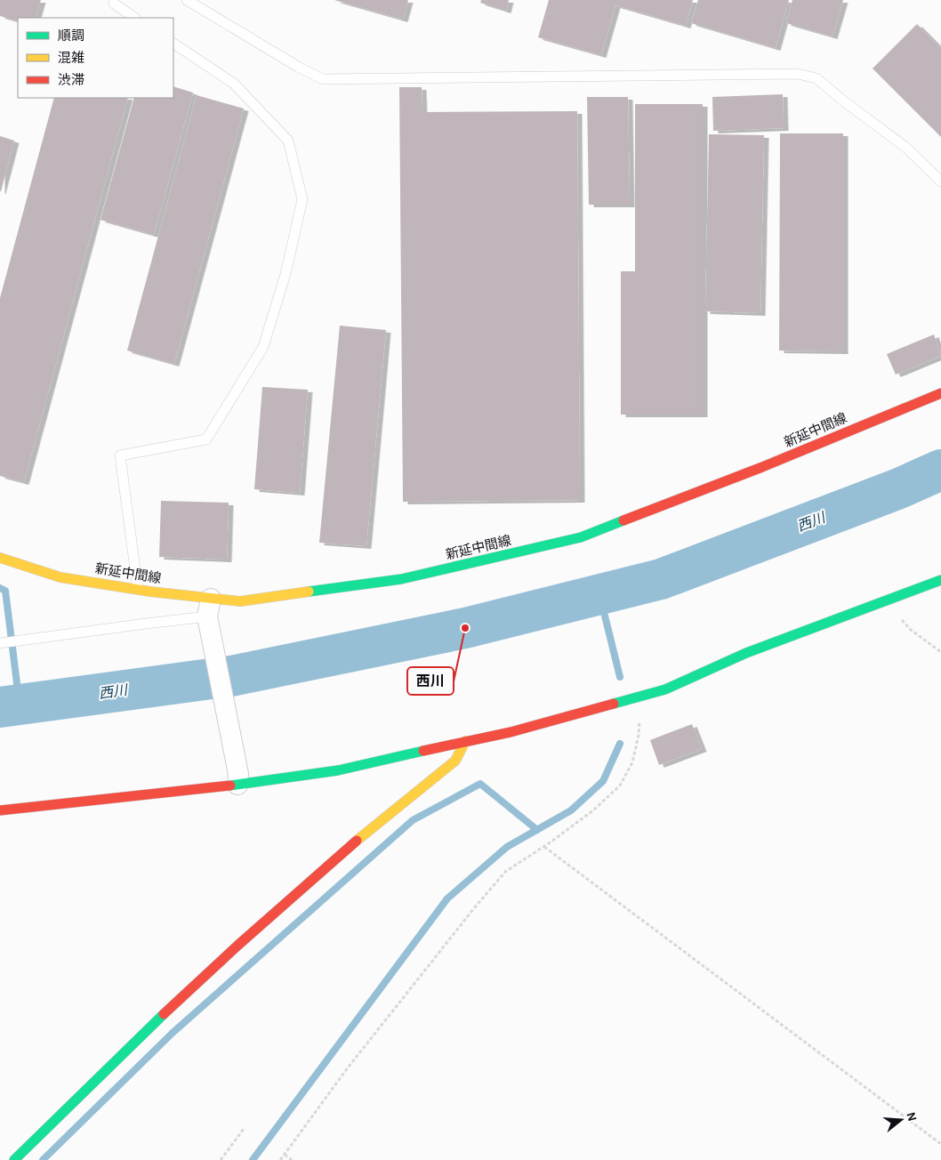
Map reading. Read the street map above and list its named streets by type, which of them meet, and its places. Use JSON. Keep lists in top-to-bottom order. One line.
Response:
{"streets":{"street":["新延中間線"]},"water":["西川"],"places":["西川"],"legend":["順調","混雑","渋滞"],"north":"right"}
